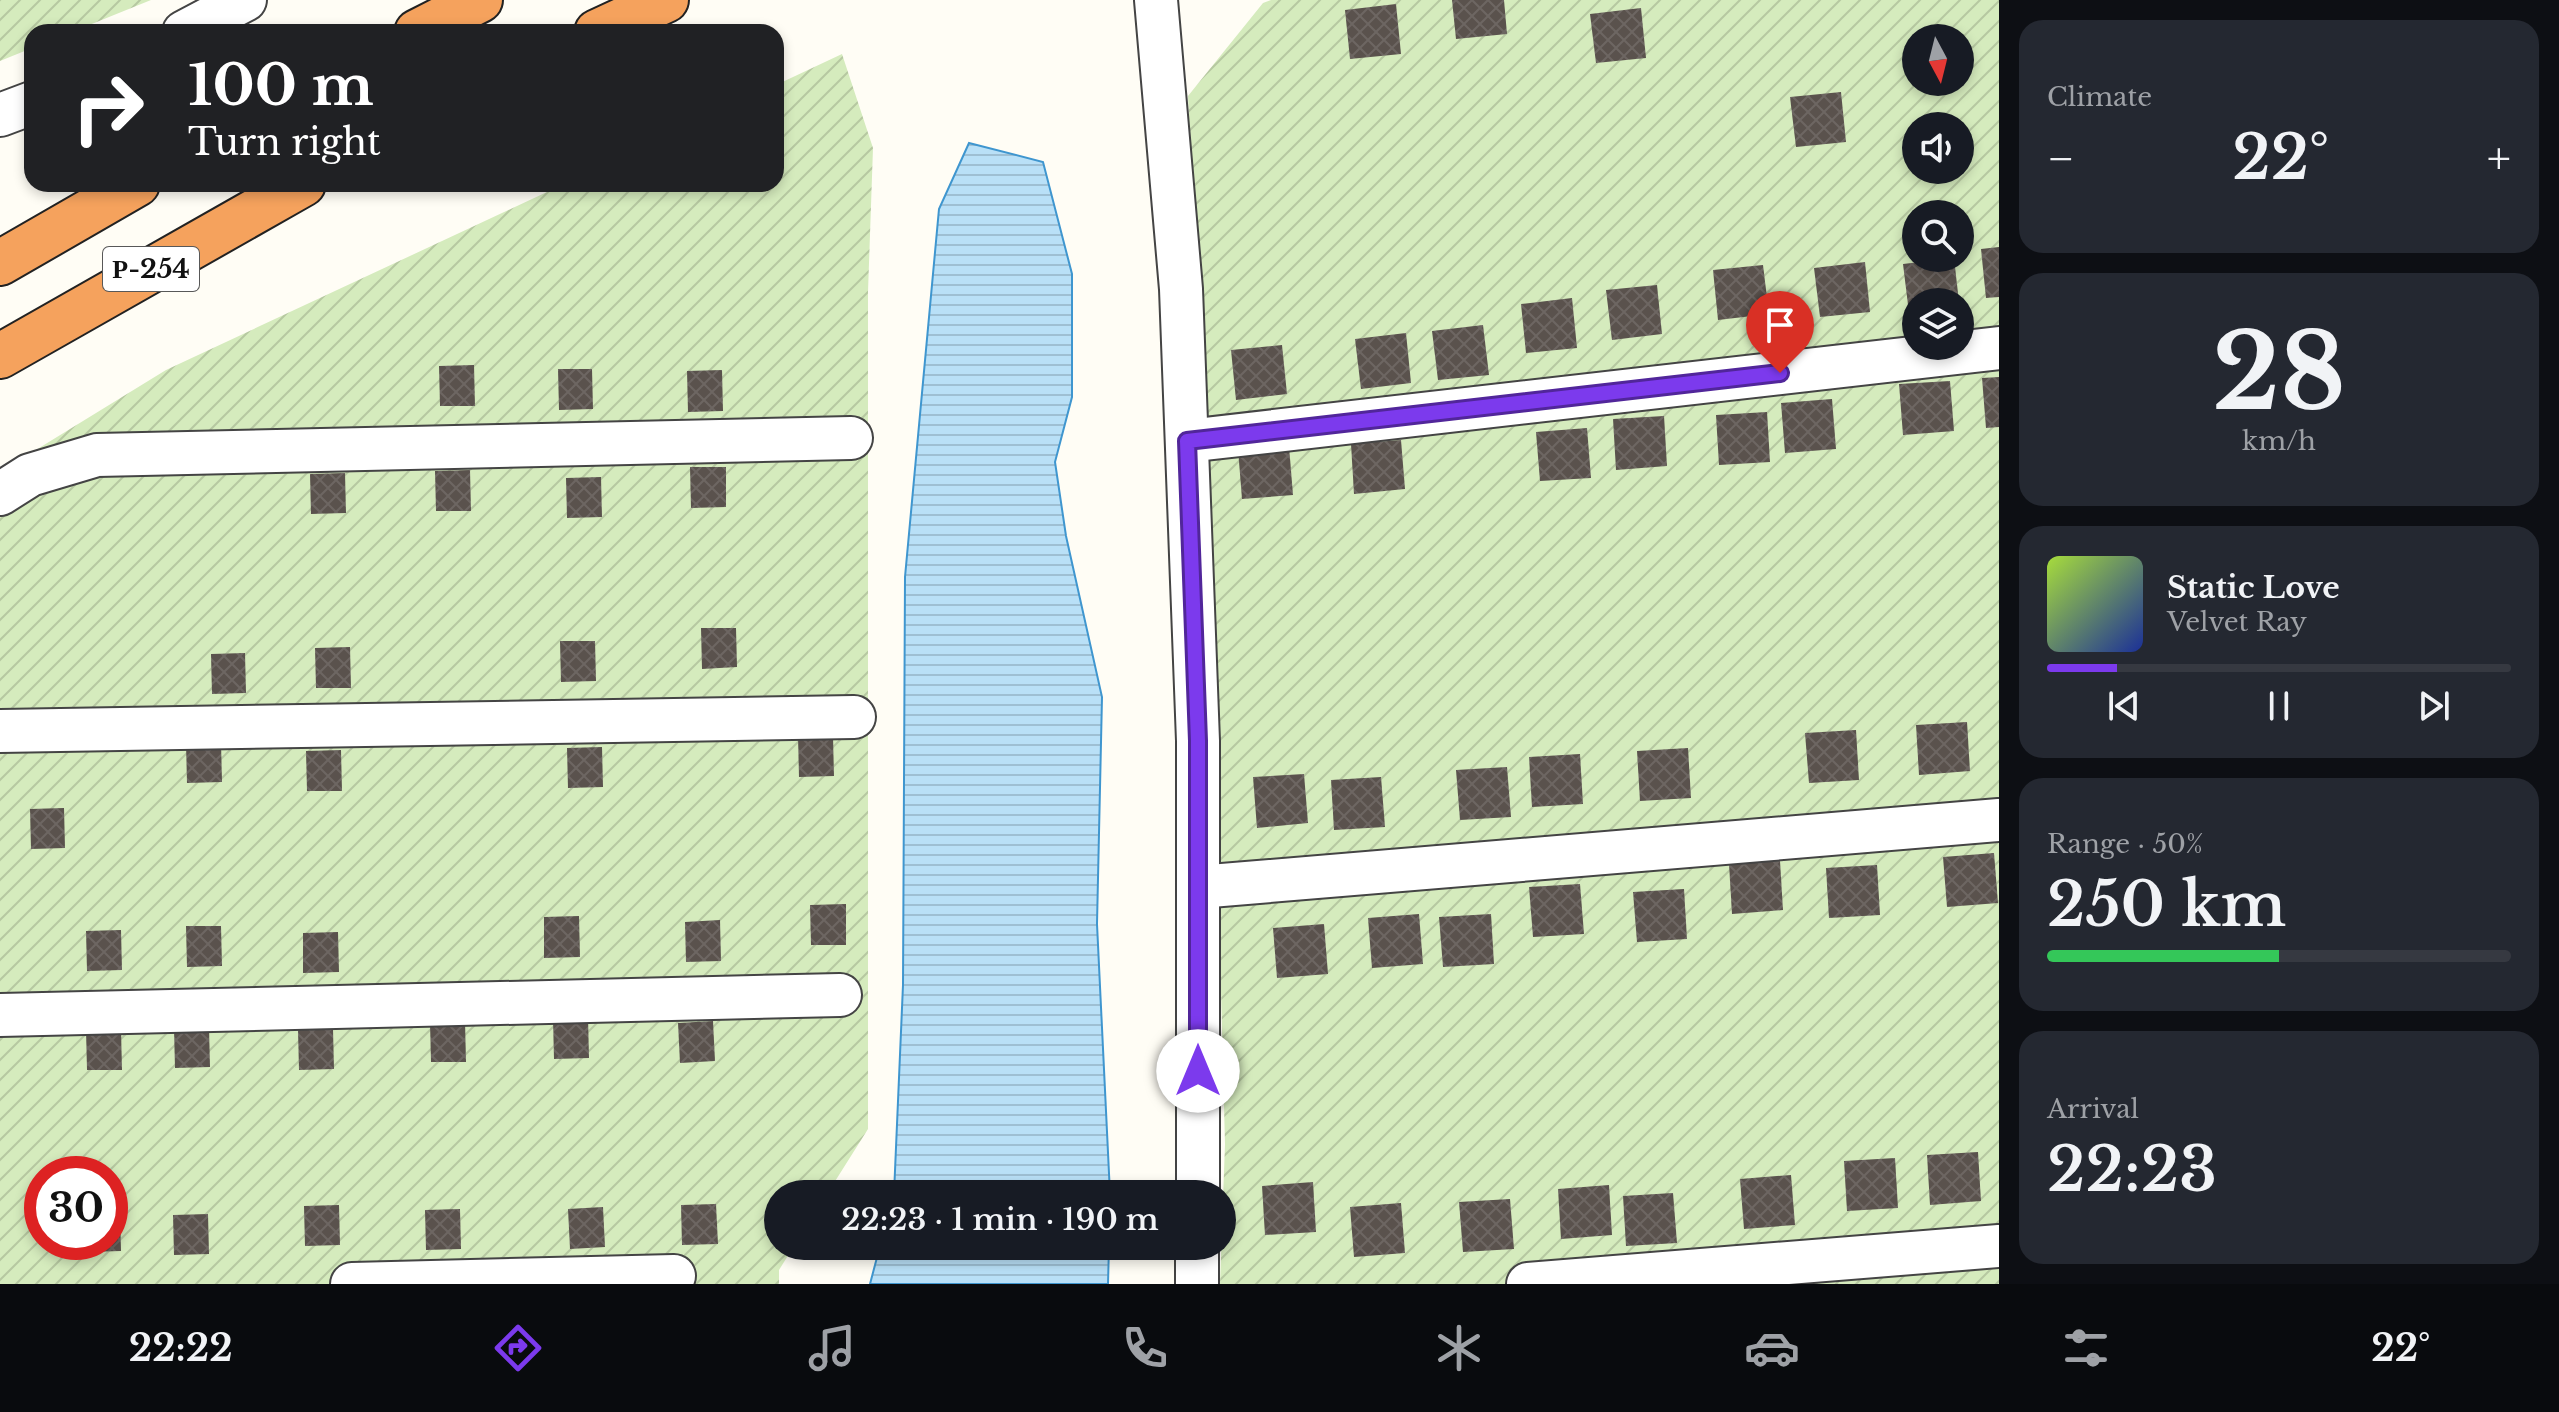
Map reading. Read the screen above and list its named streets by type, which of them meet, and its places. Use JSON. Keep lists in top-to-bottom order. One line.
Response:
{"streets":{"highway":["Р-254"]},"north":"bottom","page":{"tile":["Climate",["28","km/h"],["Range · 50%","250 km"],["Arrival","22:23"]],"turn":["100 m","Turn right"],"heat":["−","22°","+"],"song":["Static Love","Velvet Ray"],"limit":"30","trip":"22:23 · 1 min · 190 m","tabs":["22:22","22°"]}}
